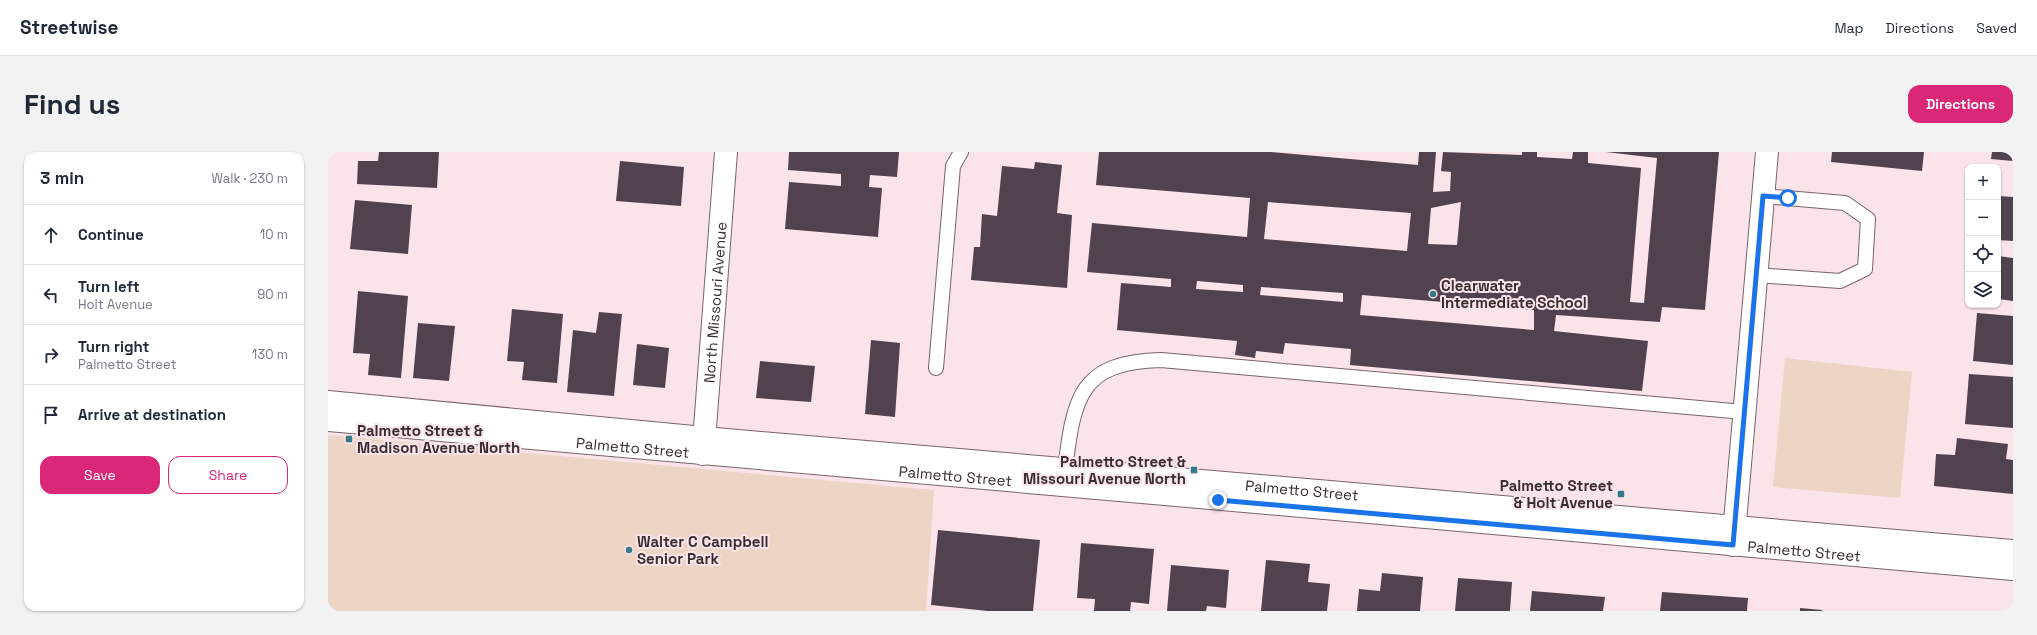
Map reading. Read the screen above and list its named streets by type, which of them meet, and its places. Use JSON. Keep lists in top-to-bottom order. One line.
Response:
{"streets":{"street":["North Missouri Avenue","Palmetto Street"]},"crossings":[["North Missouri Avenue","Palmetto Street"]],"places":{"other":["Clearwater Intermediate School","Walter C Campbell Senior Park"],"transit":["Palmetto Street & Madison Avenue North","Palmetto Street & Missouri Avenue North","Palmetto Street & Holt Avenue"]},"page":{"header":"Streetwise","nav":["Map","Directions","Saved"],"buttons":["Directions",["Save","Share"]],"title":"Find us","heading":["3 min","Walk · 230 m"],"map_buttons":["+","−"],"list":[["Continue","10 m"],["Turn left","Holt Avenue","90 m"],["Turn right","Palmetto Street","130 m"],"Arrive at destination"]}}
